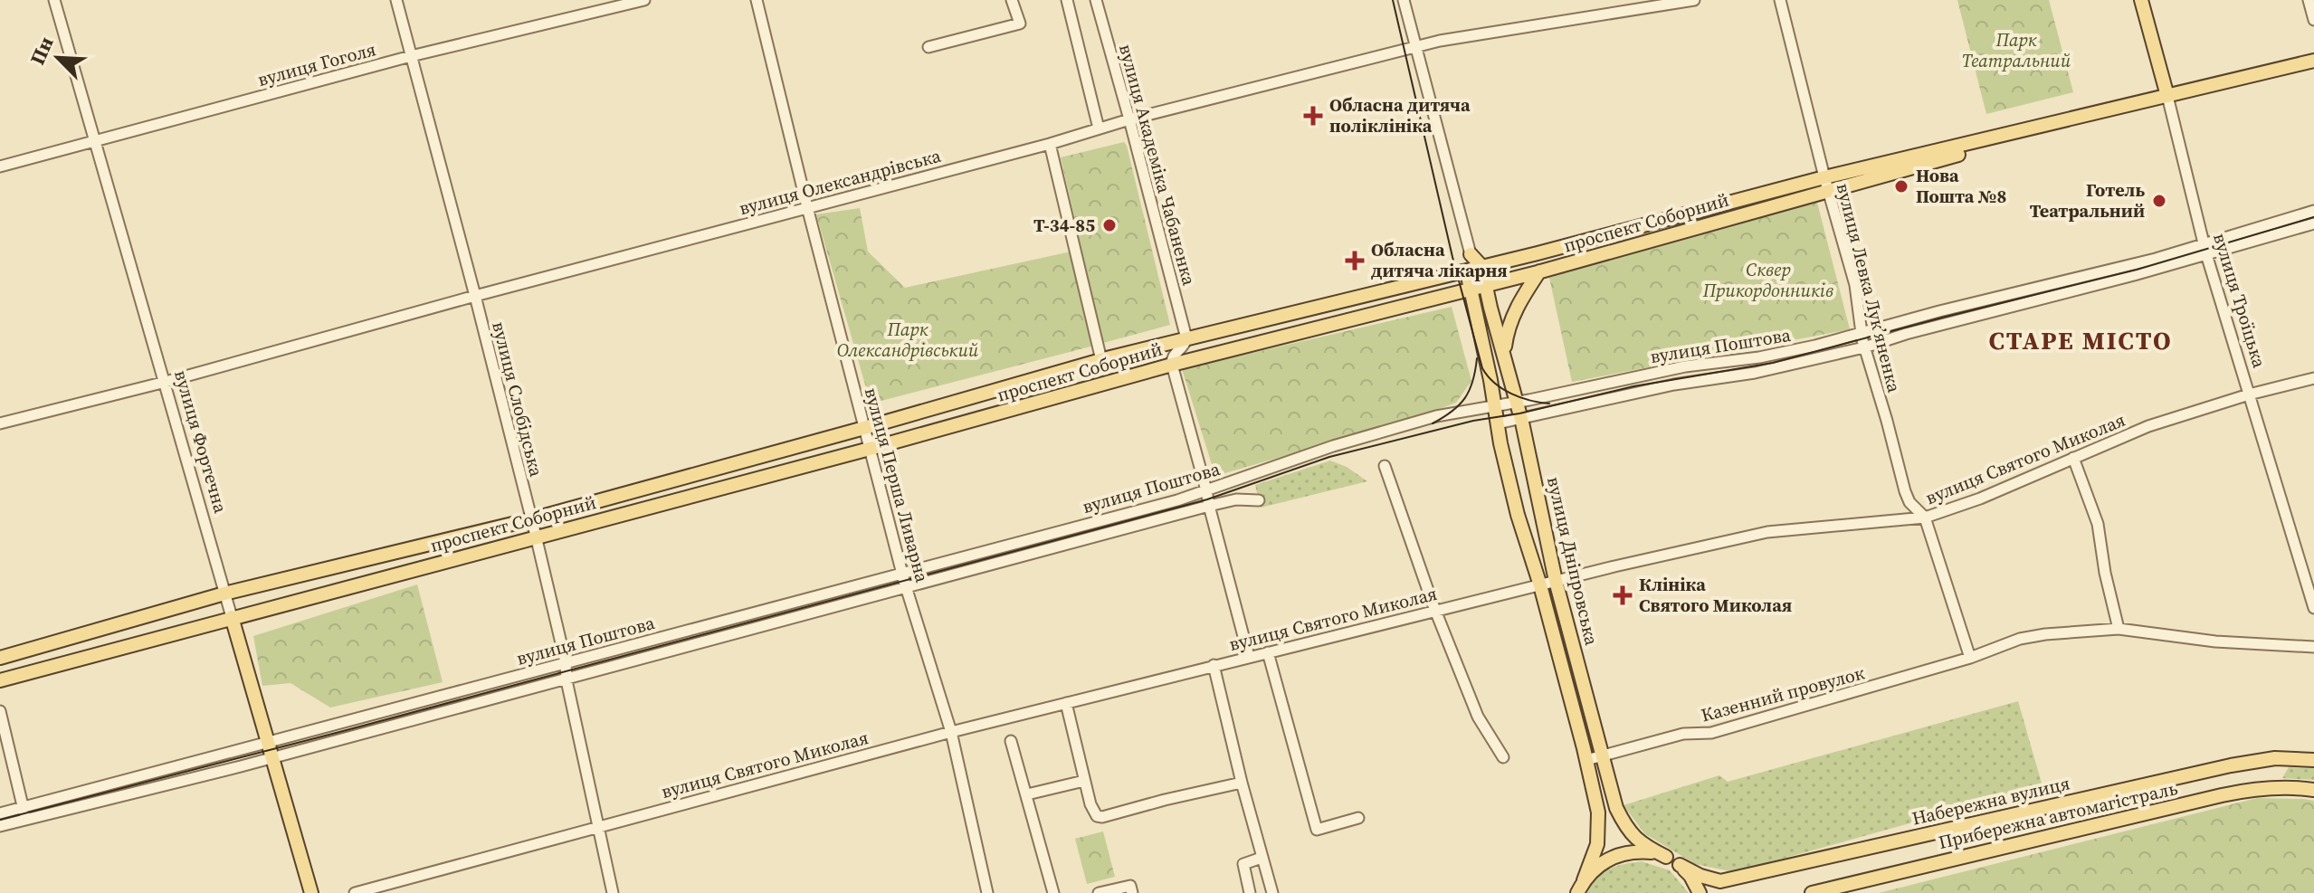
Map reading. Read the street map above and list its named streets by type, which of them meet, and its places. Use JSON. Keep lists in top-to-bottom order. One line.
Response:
{"streets":{"main road":["проспект Соборний","вулиця Троїцька","вулиця Фортечна","вулиця Дніпровська","Набережна вулиця","Прибережна автомагістраль"],"street":["вулиця Гоголя","вулиця Академіка Чабаненка","вулиця Олександрівська","вулиця Левка Лукʼяненка","вулиця Поштова","вулиця Слобідська","вулиця Святого Миколая","вулиця Перша Ливарна","Казенний провулок"]},"crossings":[["вулиця Гоголя","вулиця Слобідська"],["вулиця Гоголя","вулиця Фортечна"],["вулиця Академіка Чабаненка","вулиця Олександрівська"],["вулиця Академіка Чабаненка","проспект Соборний"],["вулиця Олександрівська","вулиця Слобідська"],["вулиця Олександрівська","вулиця Фортечна"],["вулиця Олександрівська","вулиця Перша Ливарна"],["вулиця Олександрівська","вулиця Дніпровська"],["проспект Соборний","вулиця Левка Лукʼяненка"],["проспект Соборний","вулиця Троїцька"],["проспект Соборний","вулиця Слобідська"],["проспект Соборний","вулиця Фортечна"],["проспект Соборний","вулиця Перша Ливарна"],["проспект Соборний","вулиця Дніпровська"],["вулиця Левка Лукʼяненка","вулиця Поштова"],["вулиця Левка Лукʼяненка","вулиця Святого Миколая"],["вулиця Левка Лукʼяненка","Казенний провулок"],["вулиця Троїцька","вулиця Поштова"],["вулиця Троїцька","вулиця Святого Миколая"],["вулиця Поштова","вулиця Слобідська"],["вулиця Поштова","вулиця Фортечна"],["вулиця Поштова","вулиця Перша Ливарна"],["вулиця Поштова","вулиця Дніпровська"],["вулиця Слобідська","вулиця Святого Миколая"],["вулиця Святого Миколая","вулиця Перша Ливарна"],["вулиця Святого Миколая","вулиця Дніпровська"],["вулиця Дніпровська","Казенний провулок"]],"districts":["СТАРЕ МІСТО"],"parks":["Парк Театральний","Сквер Прикордонників","Парк Олександрівський"],"places":{"health":["Обласна дитяча поліклініка","Обласна дитяча лікарня","Клініка Святого Миколая"],"other":["Нова Пошта №8","Готель Театральний","Т-34-85"]},"north":"top left"}
